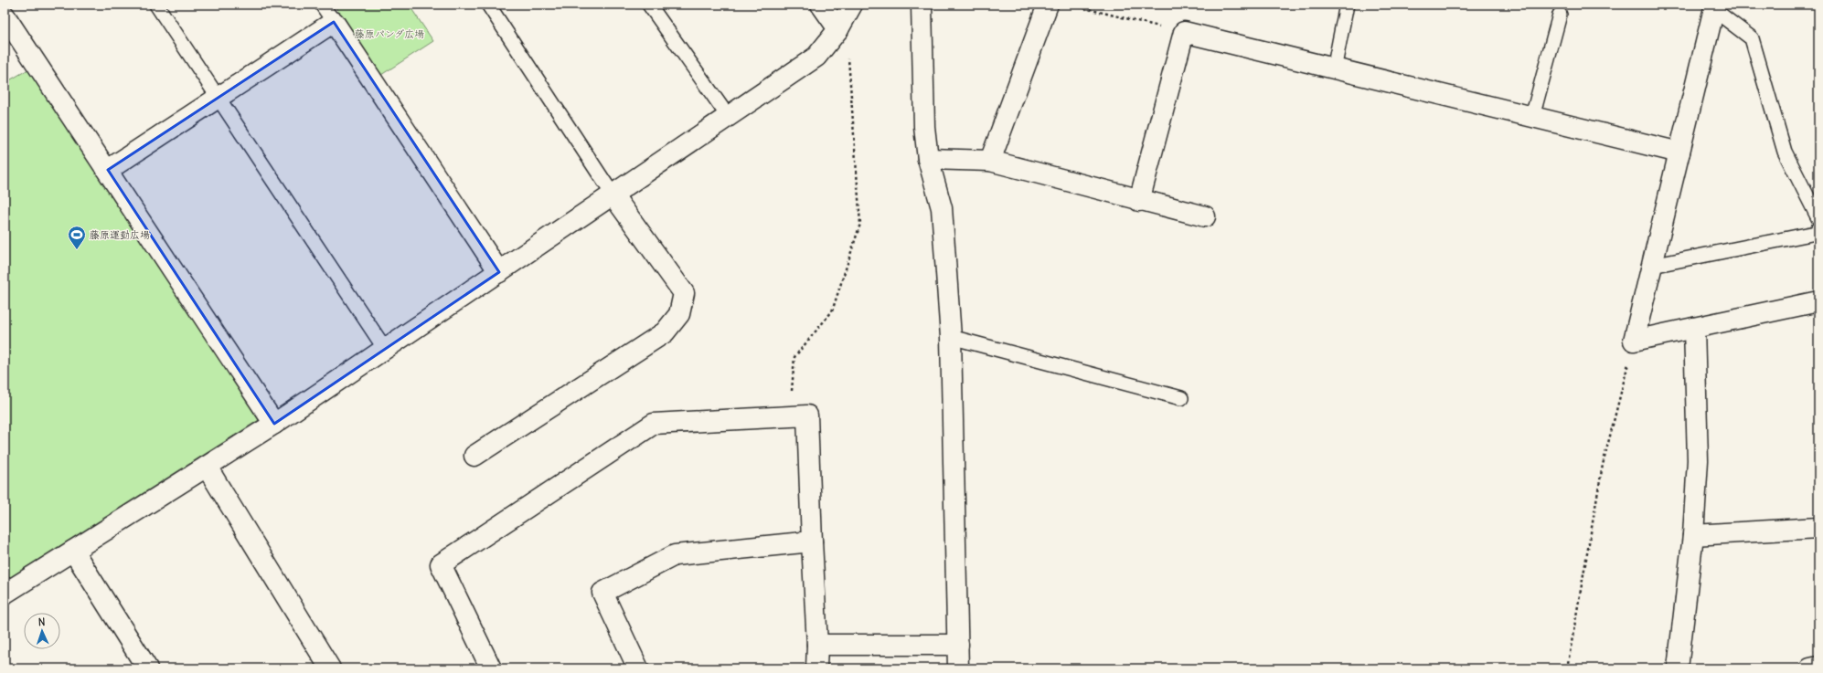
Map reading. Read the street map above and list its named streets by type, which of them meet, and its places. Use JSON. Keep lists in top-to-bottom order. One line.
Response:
{"parks":["藤原パンダ広場"],"places":{"sports":["藤原運動広場"]},"north":"top"}
